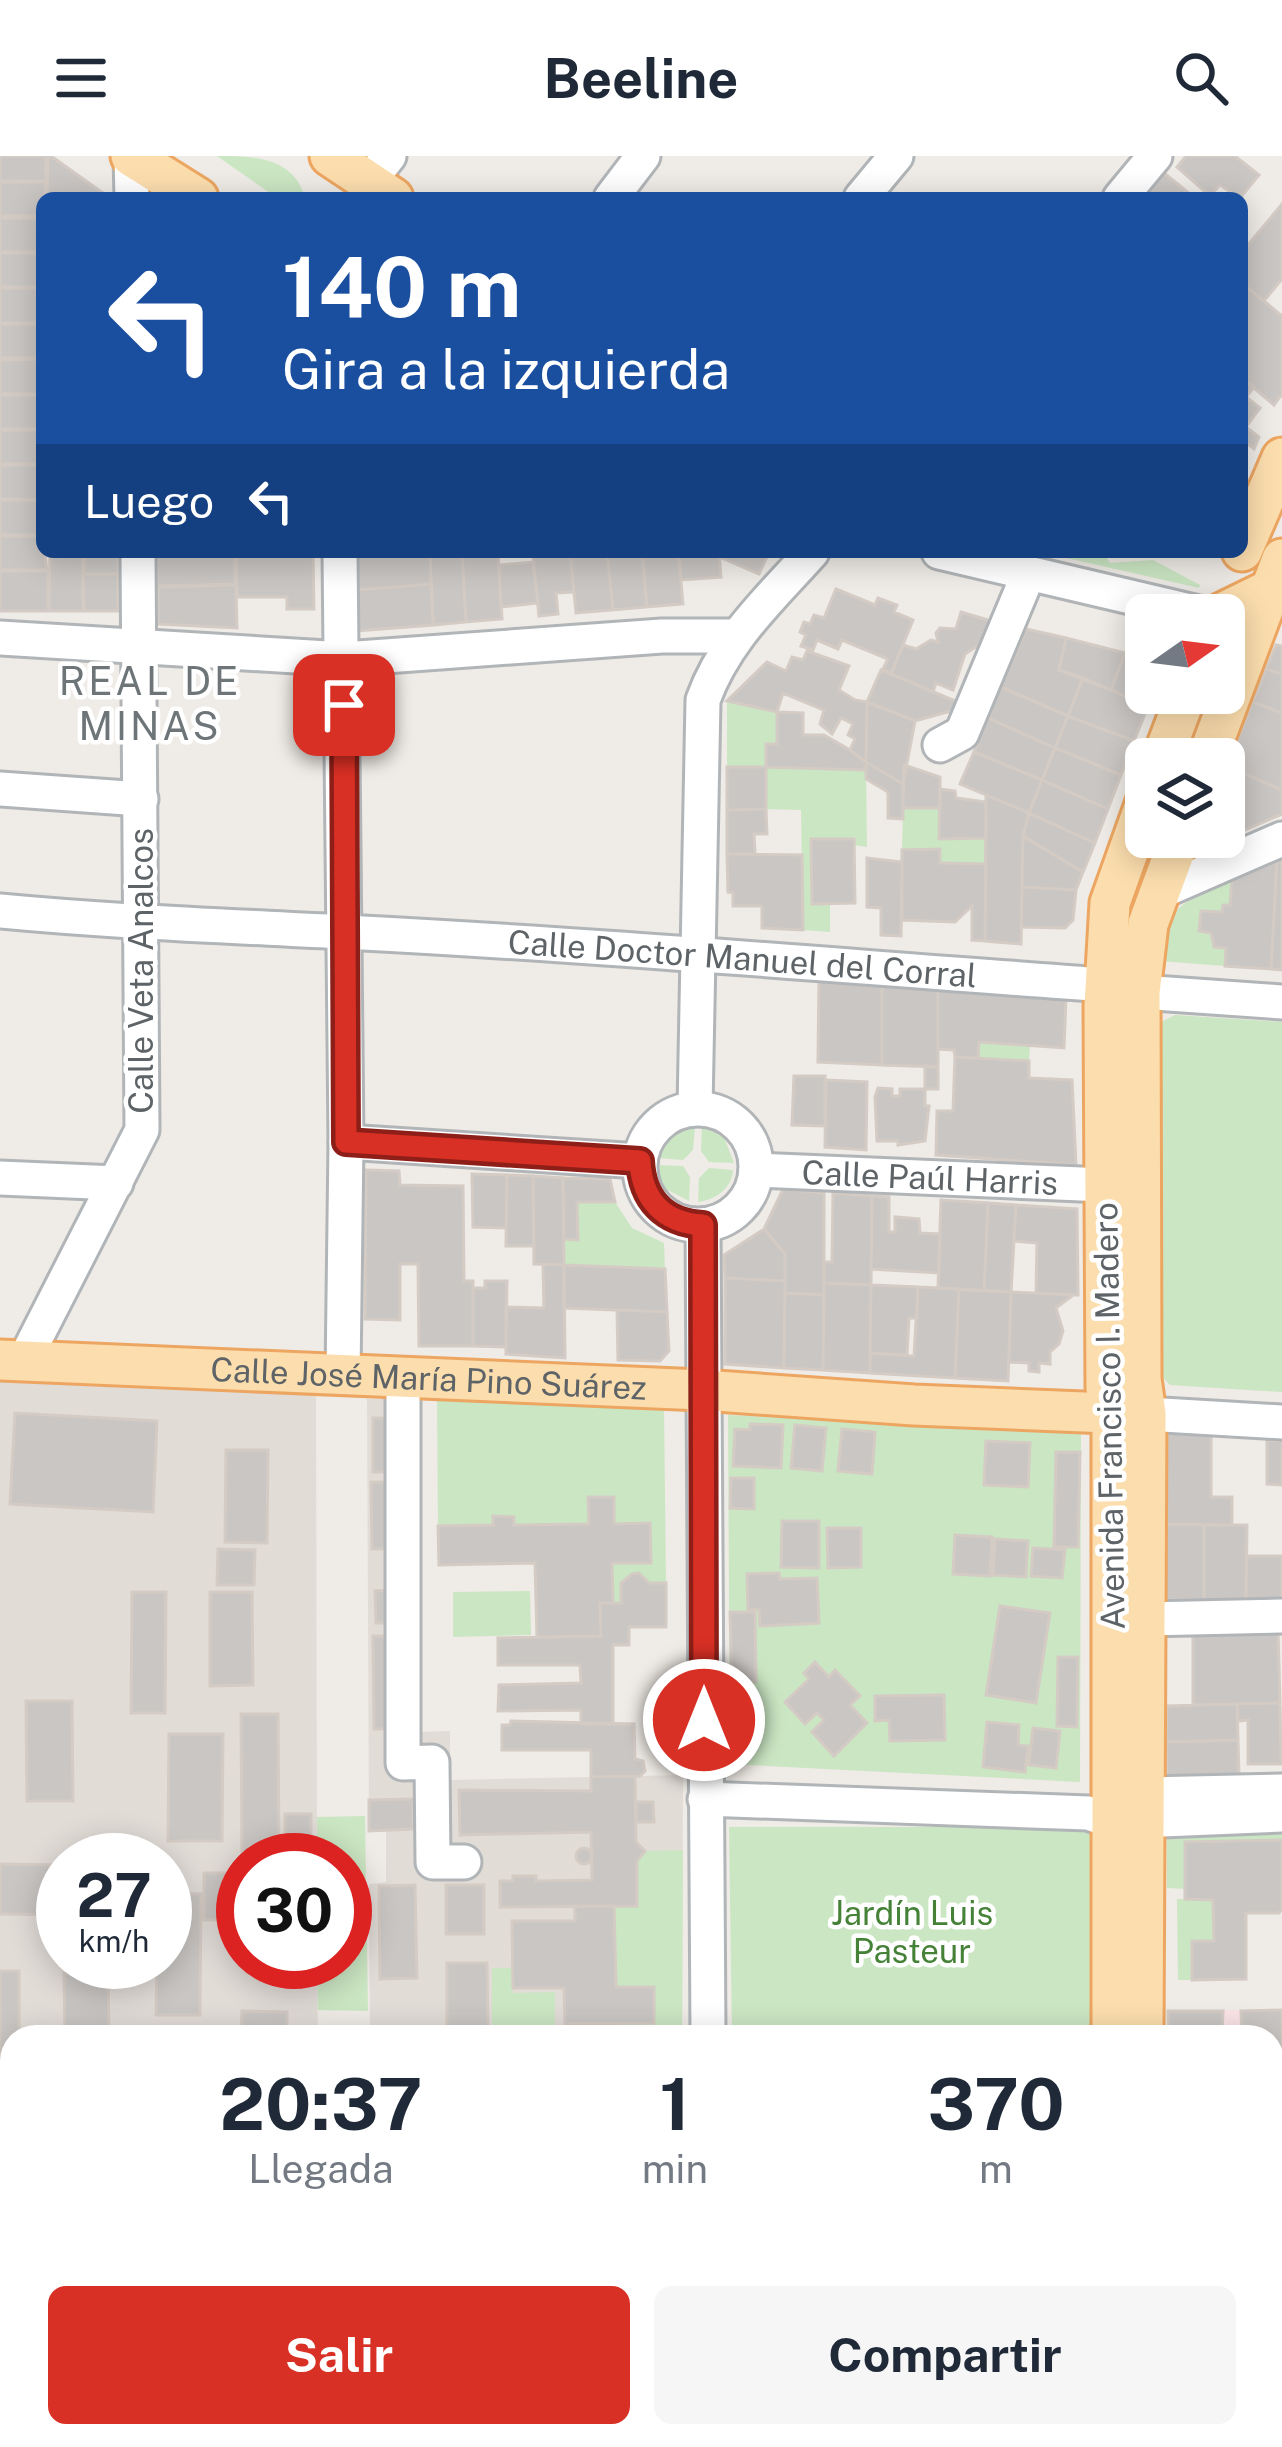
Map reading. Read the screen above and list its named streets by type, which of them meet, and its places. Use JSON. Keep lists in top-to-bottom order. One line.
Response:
{"streets":{"main road":["Calle José María Pino Suárez","Avenida Francisco I. Madero"],"street":["Calle Doctor Manuel del Corral","Calle Veta Analcos","Calle Paúl Harris"]},"crossings":[["Calle Doctor Manuel del Corral","Calle Veta Analcos"],["Calle Doctor Manuel del Corral","Avenida Francisco I. Madero"],["Calle Veta Analcos","Calle José María Pino Suárez"],["Calle Paúl Harris","Avenida Francisco I. Madero"],["Calle José María Pino Suárez","Avenida Francisco I. Madero"]],"districts":["REAL DE MINAS"],"parks":["Jardín Luis Pasteur"],"north":"right","page":{"header":"Beeline","turn":["140 m","Gira a la izquierda"],"then":"Luego","speed":"27 km/h","limit":"30","eta":["20:37","Llegada","1","min","370","m"],"buttons":["Salir","Compartir"]}}
